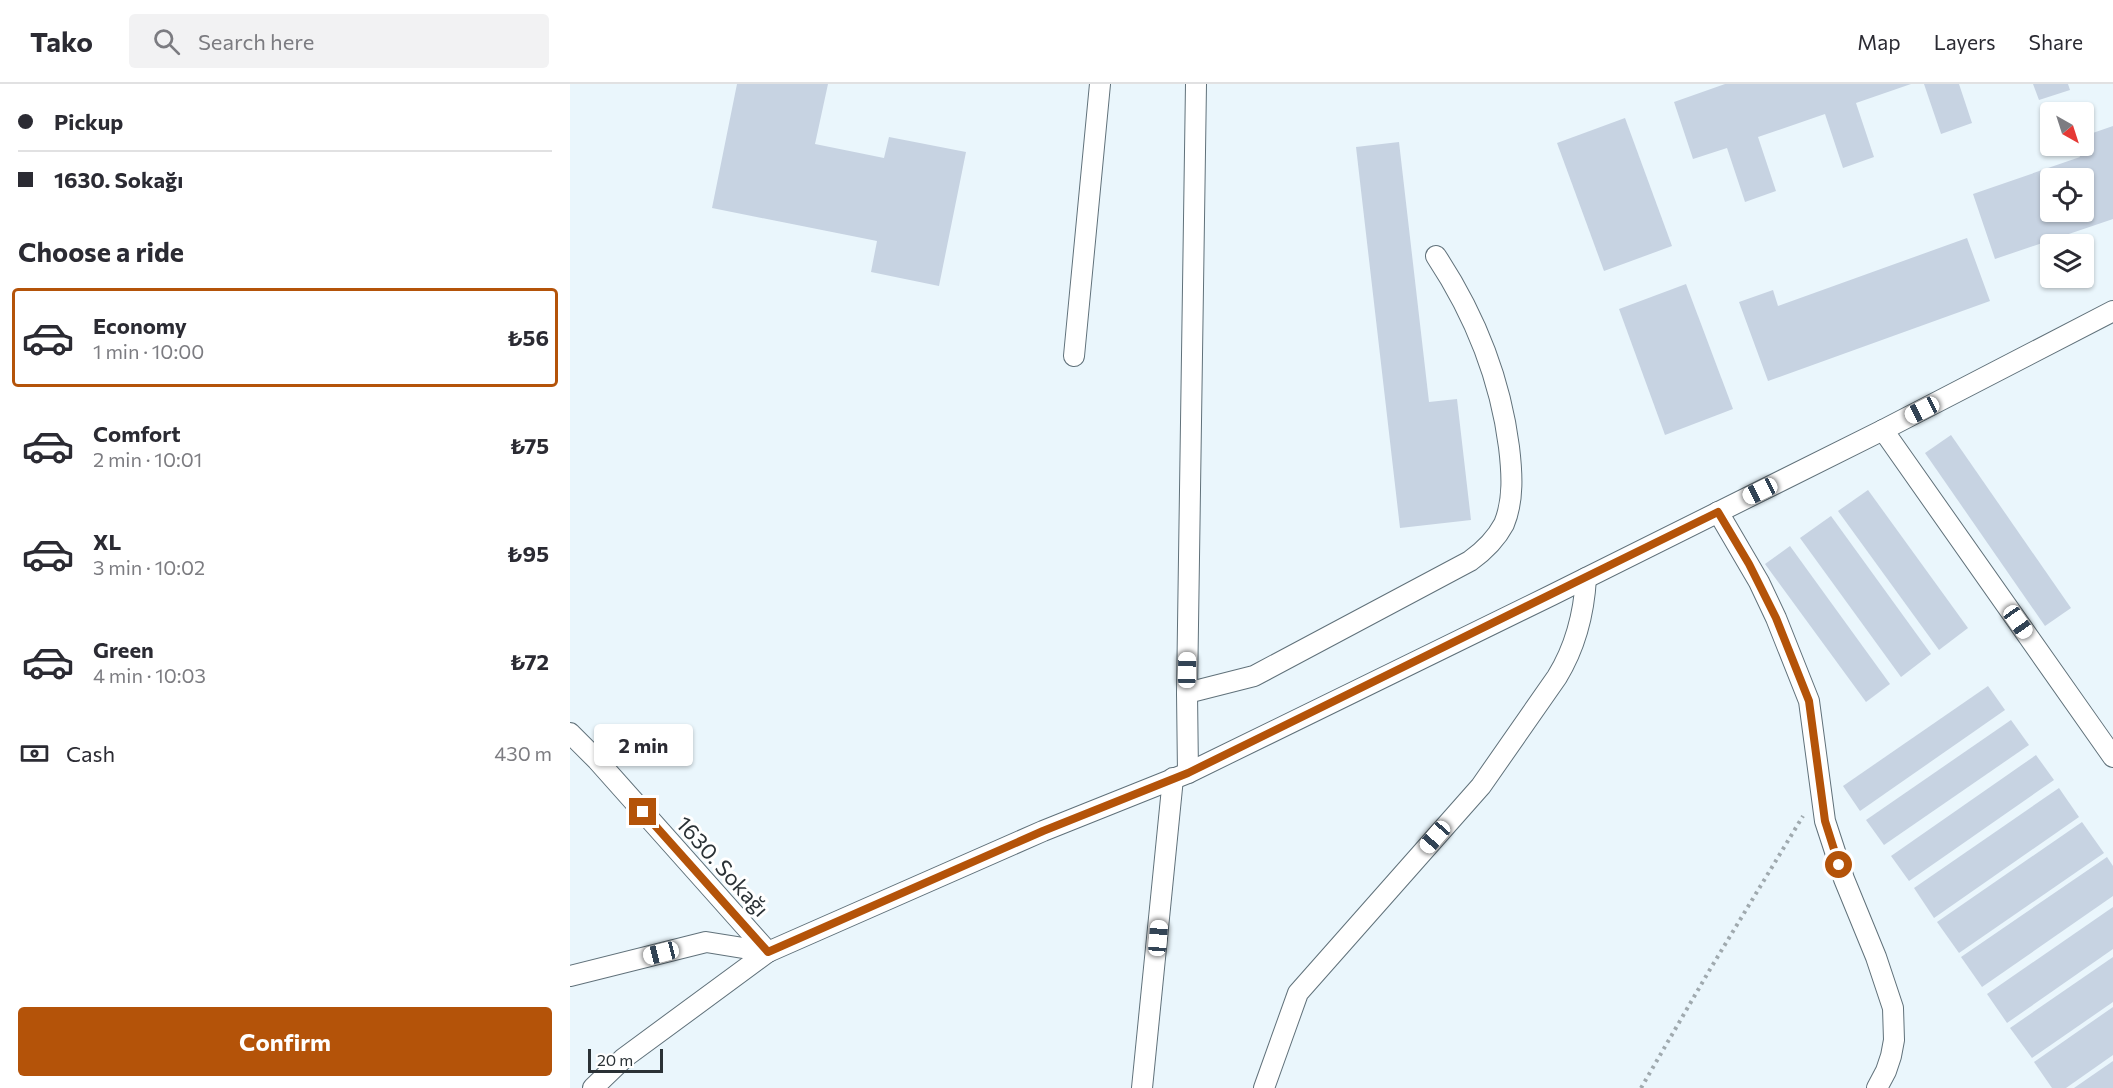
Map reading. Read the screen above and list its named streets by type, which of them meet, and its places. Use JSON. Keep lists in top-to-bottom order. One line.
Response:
{"streets":{"street":["1630. Sokağı"]},"scale_bar":"20 m","north":"bottom right","page":{"header":"Tako","search":"Search here","nav":["Map","Layers","Share"],"banner":["Pickup","1630. Sokağı"],"heading":"Choose a ride","list":[{"name":"Economy","note":"1 min · 10:00","value":"₺56"},{"name":"Comfort","note":"2 min · 10:01","value":"₺75"},{"name":"XL","note":"3 min · 10:02","value":"₺95"},{"name":"Green","note":"4 min · 10:03","value":"₺72"}],"pay":["Cash","430 m"],"bubble":"2 min","buttons":"Confirm","scale":"20 m"}}
